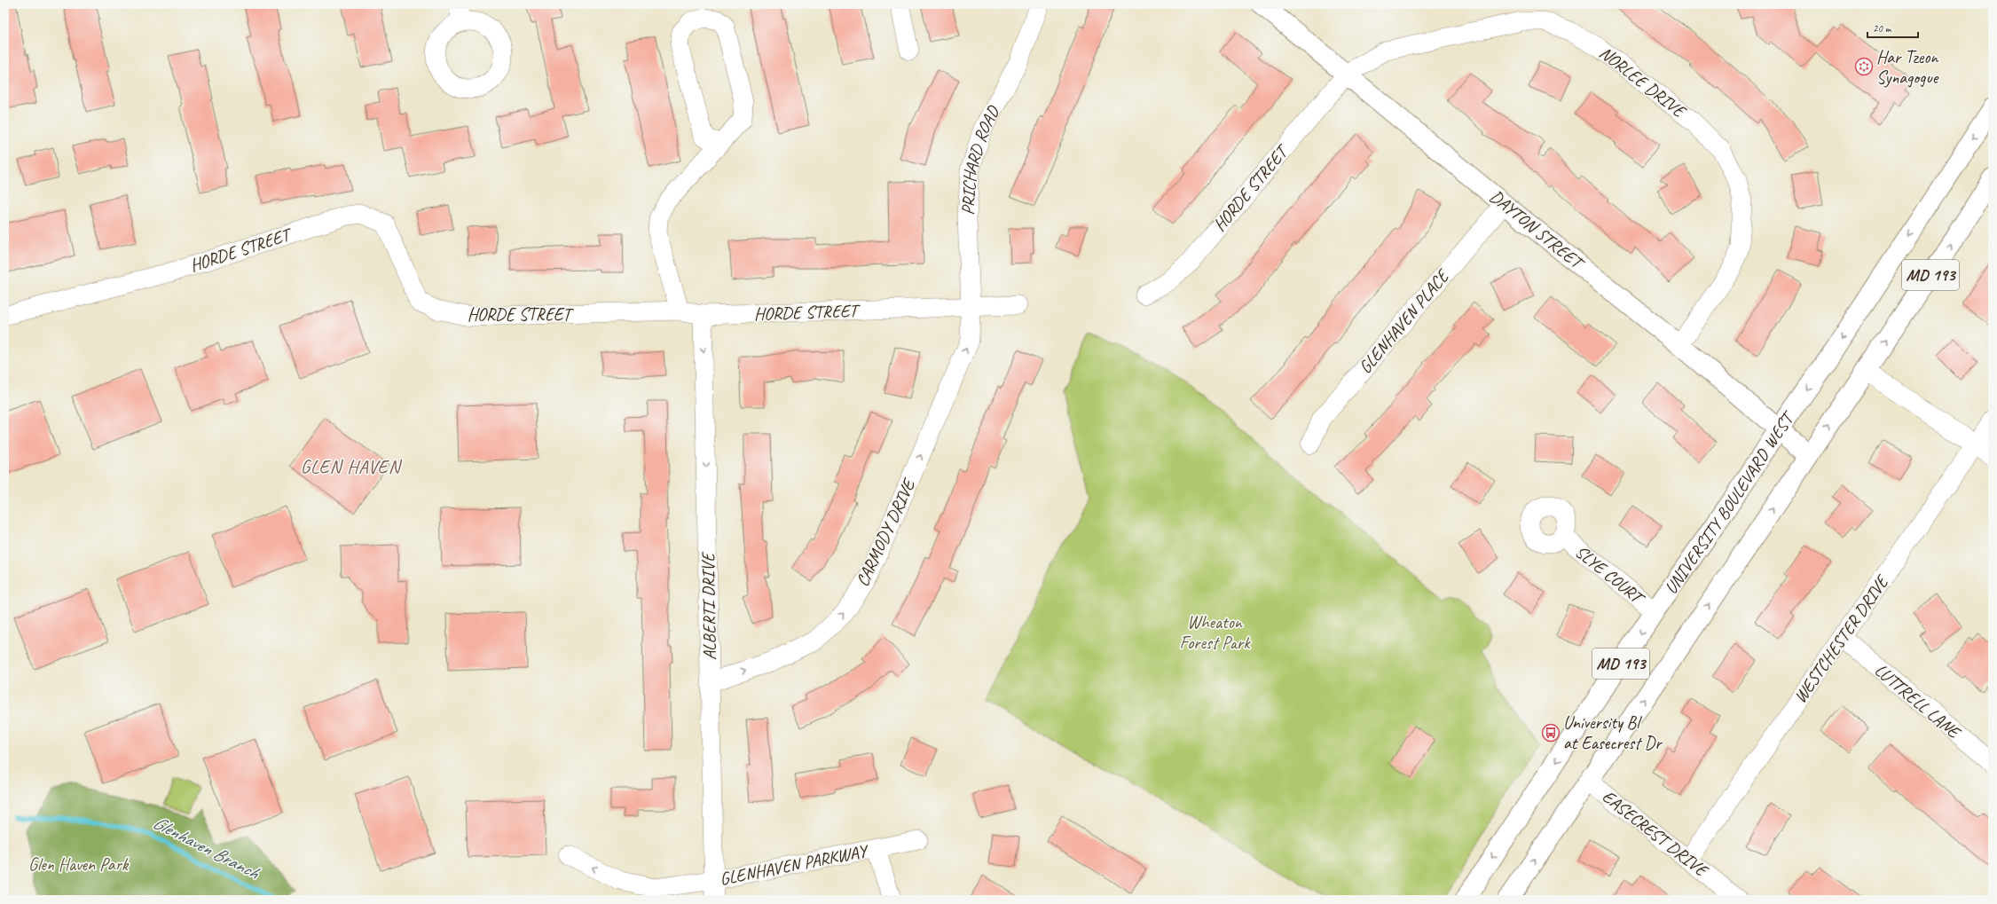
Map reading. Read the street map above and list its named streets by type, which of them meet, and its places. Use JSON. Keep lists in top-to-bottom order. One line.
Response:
{"streets":{"main road":["DAYTON STREET","MD 193","UNIVERSITY BOULEVARD WEST"],"street":["NORLEE DRIVE","PRICHARD ROAD","HORDE STREET","GLENHAVEN PLACE","CARMODY DRIVE","SLYE COURT","ALBERTI DRIVE","WESTCHESTER DRIVE","LUTTRELL LANE","EASECREST DRIVE","GLENHAVEN PARKWAY"]},"crossings":[["NORLEE DRIVE","HORDE STREET"],["NORLEE DRIVE","DAYTON STREET"],["PRICHARD ROAD","HORDE STREET"],["PRICHARD ROAD","CARMODY DRIVE"],["HORDE STREET","DAYTON STREET"],["HORDE STREET","CARMODY DRIVE"],["HORDE STREET","ALBERTI DRIVE"],["DAYTON STREET","MD 193"],["DAYTON STREET","GLENHAVEN PLACE"],["DAYTON STREET","UNIVERSITY BOULEVARD WEST"],["MD 193","EASECREST DRIVE"],["UNIVERSITY BOULEVARD WEST","SLYE COURT"],["CARMODY DRIVE","ALBERTI DRIVE"],["ALBERTI DRIVE","GLENHAVEN PARKWAY"],["WESTCHESTER DRIVE","LUTTRELL LANE"],["WESTCHESTER DRIVE","EASECREST DRIVE"]],"one_way":["CARMODY DRIVE","ALBERTI DRIVE","GLENHAVEN PARKWAY"],"districts":["GLEN HAVEN"],"water":["Glenhaven Branch"],"parks":["Wheaton Forest Park","Glen Haven Park"],"places":{"synagogue":["Har Tzeon Synagogue"],"bus stop":["University Bl at Easecrest Dr"]},"scale_bar":"20 m"}
